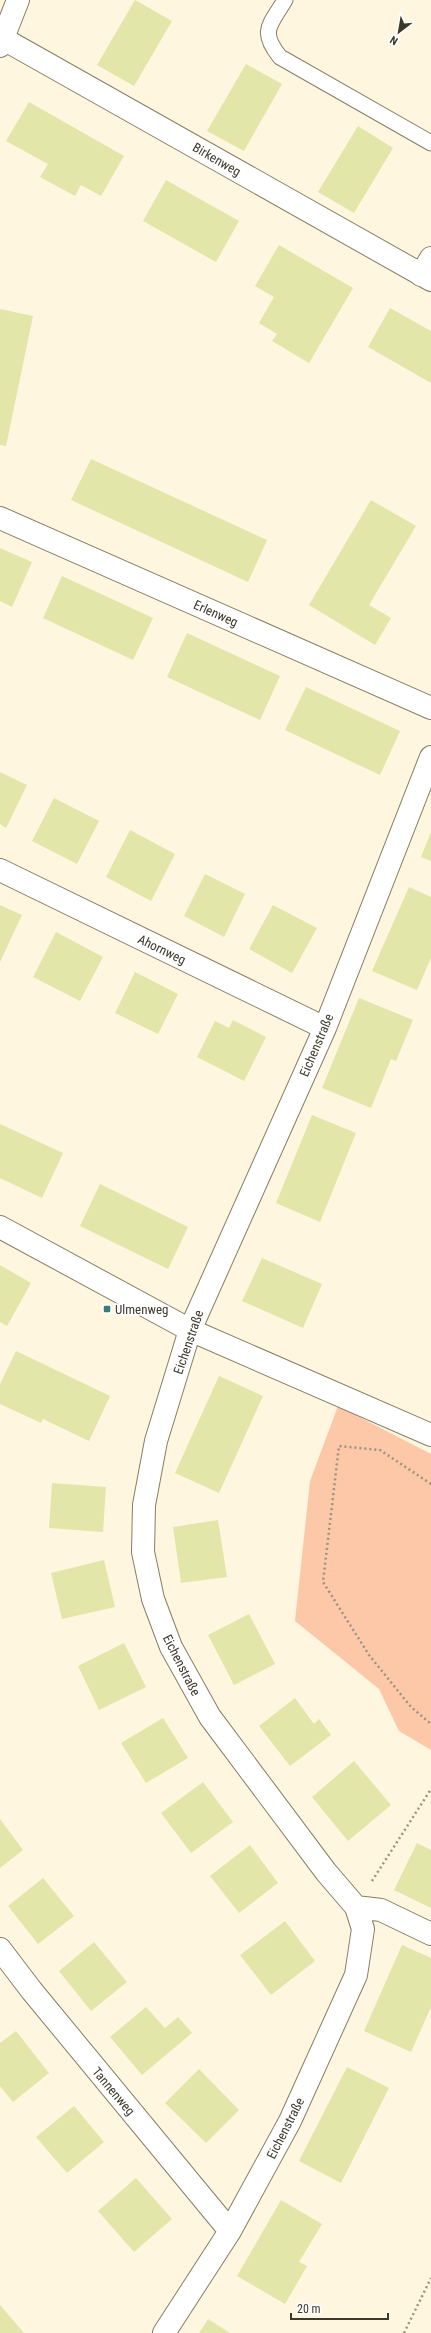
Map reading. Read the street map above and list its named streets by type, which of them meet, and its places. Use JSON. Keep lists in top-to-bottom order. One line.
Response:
{"streets":{"street":["Birkenweg","Erlenweg","Ahornweg","Eichenstraße","Tannenweg"]},"crossings":[["Ahornweg","Eichenstraße"],["Eichenstraße","Tannenweg"]],"places":{"transit":["Ulmenweg"]},"scale_bar":"20 m","north":"bottom left"}
